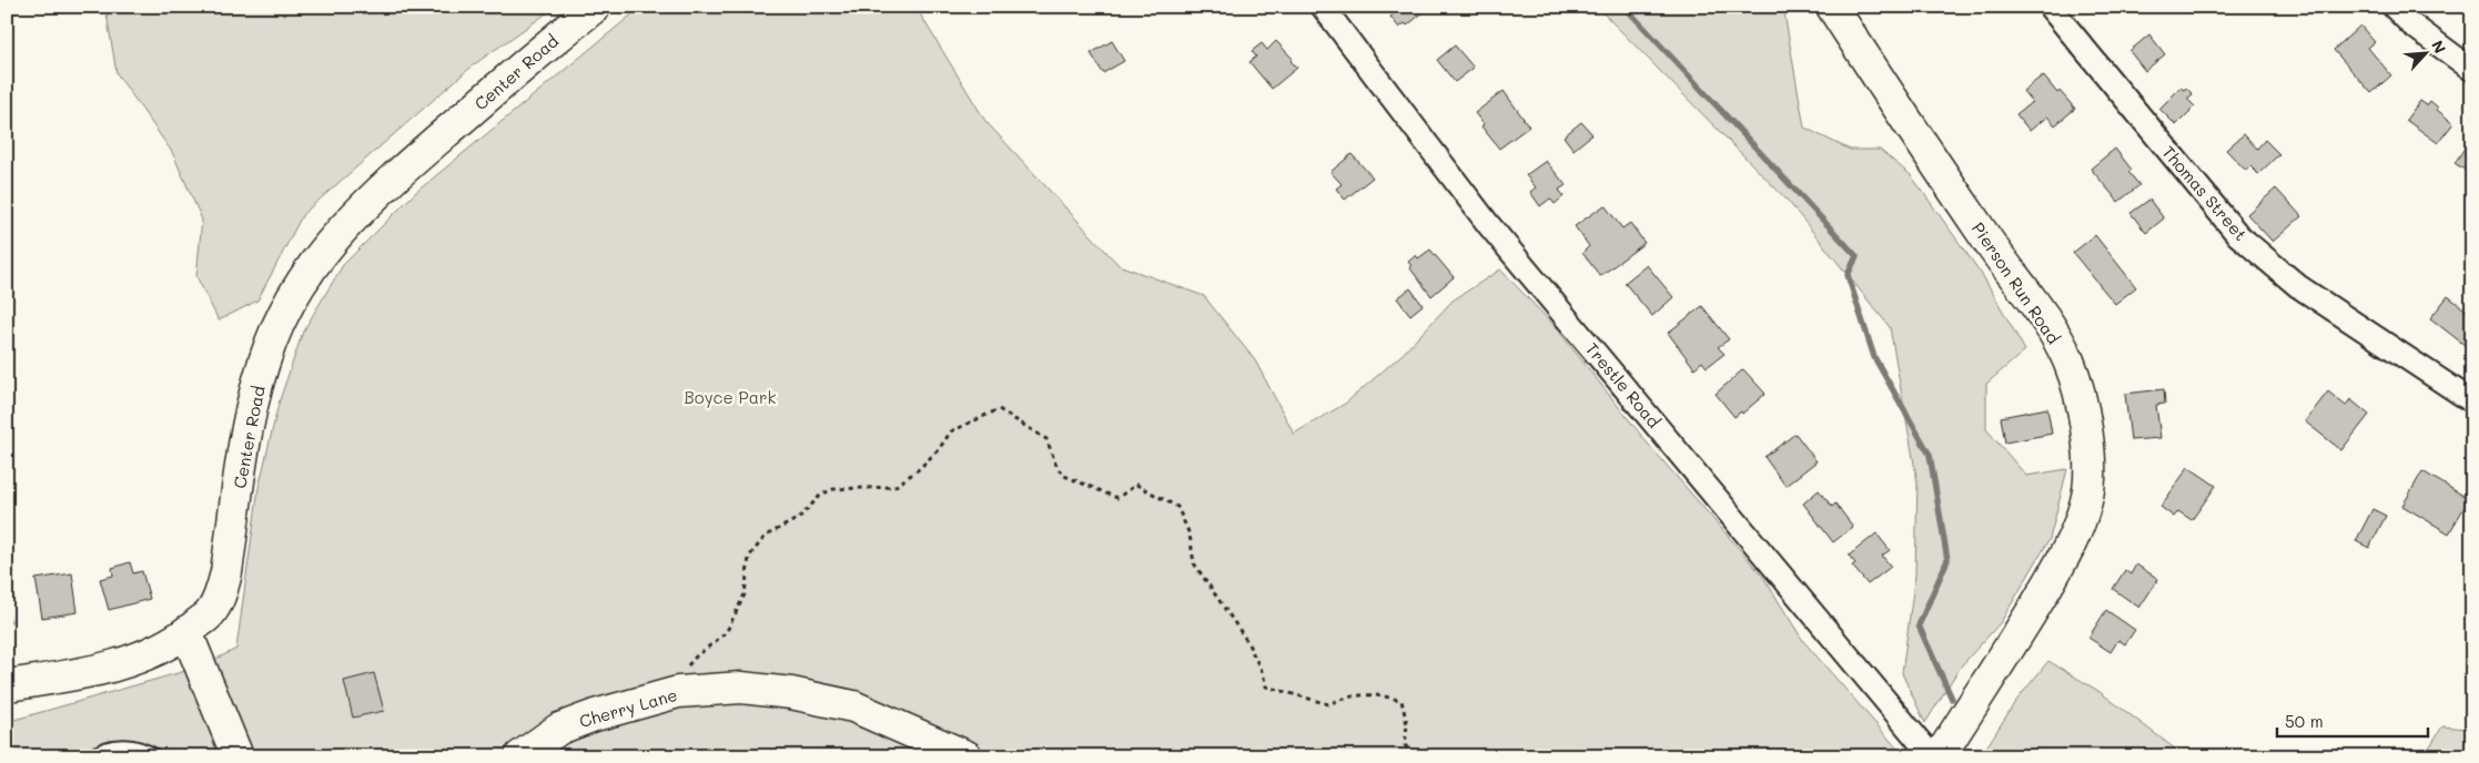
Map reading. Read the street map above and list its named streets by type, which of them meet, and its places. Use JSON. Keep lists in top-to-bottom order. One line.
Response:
{"streets":{"street":["Center Road","Thomas Street","Pierson Run Road","Trestle Road","Cherry Lane"]},"parks":["Boyce Park"],"scale_bar":"50 m","north":"top right"}
